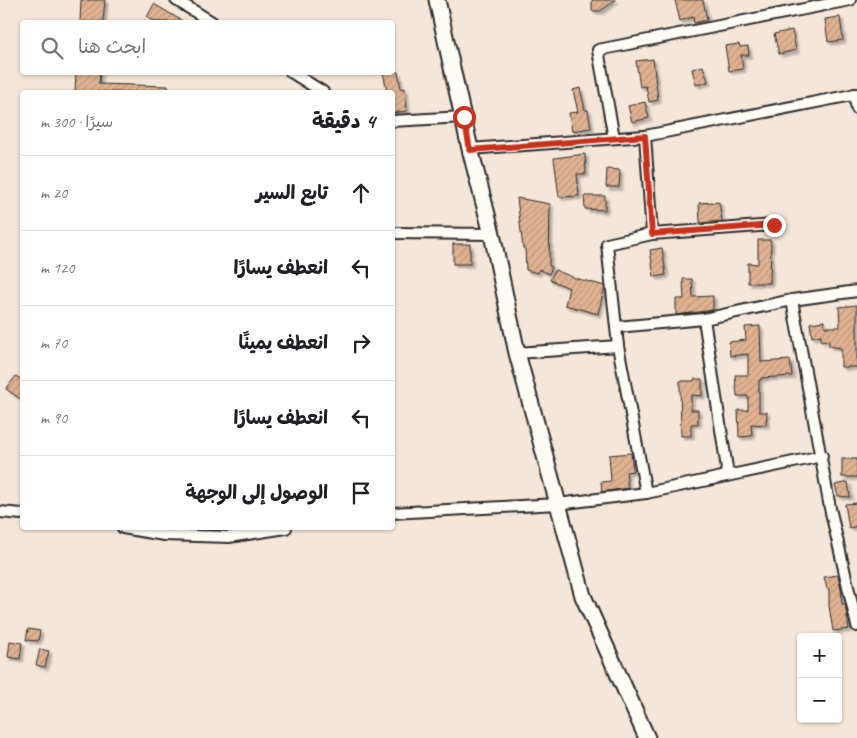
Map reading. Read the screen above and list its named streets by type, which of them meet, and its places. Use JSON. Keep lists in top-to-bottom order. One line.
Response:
{"page":{"search":"ابحث هنا","heading":["4 دقيقة","سيرًا · 300 m"],"list":[["تابع السير","20 m"],["انعطف يسارًا","120 m"],["انعطف يمينًا","70 m"],["انعطف يسارًا","90 m"],"الوصول إلى الوجهة"],"map_buttons":["+","−"]}}
